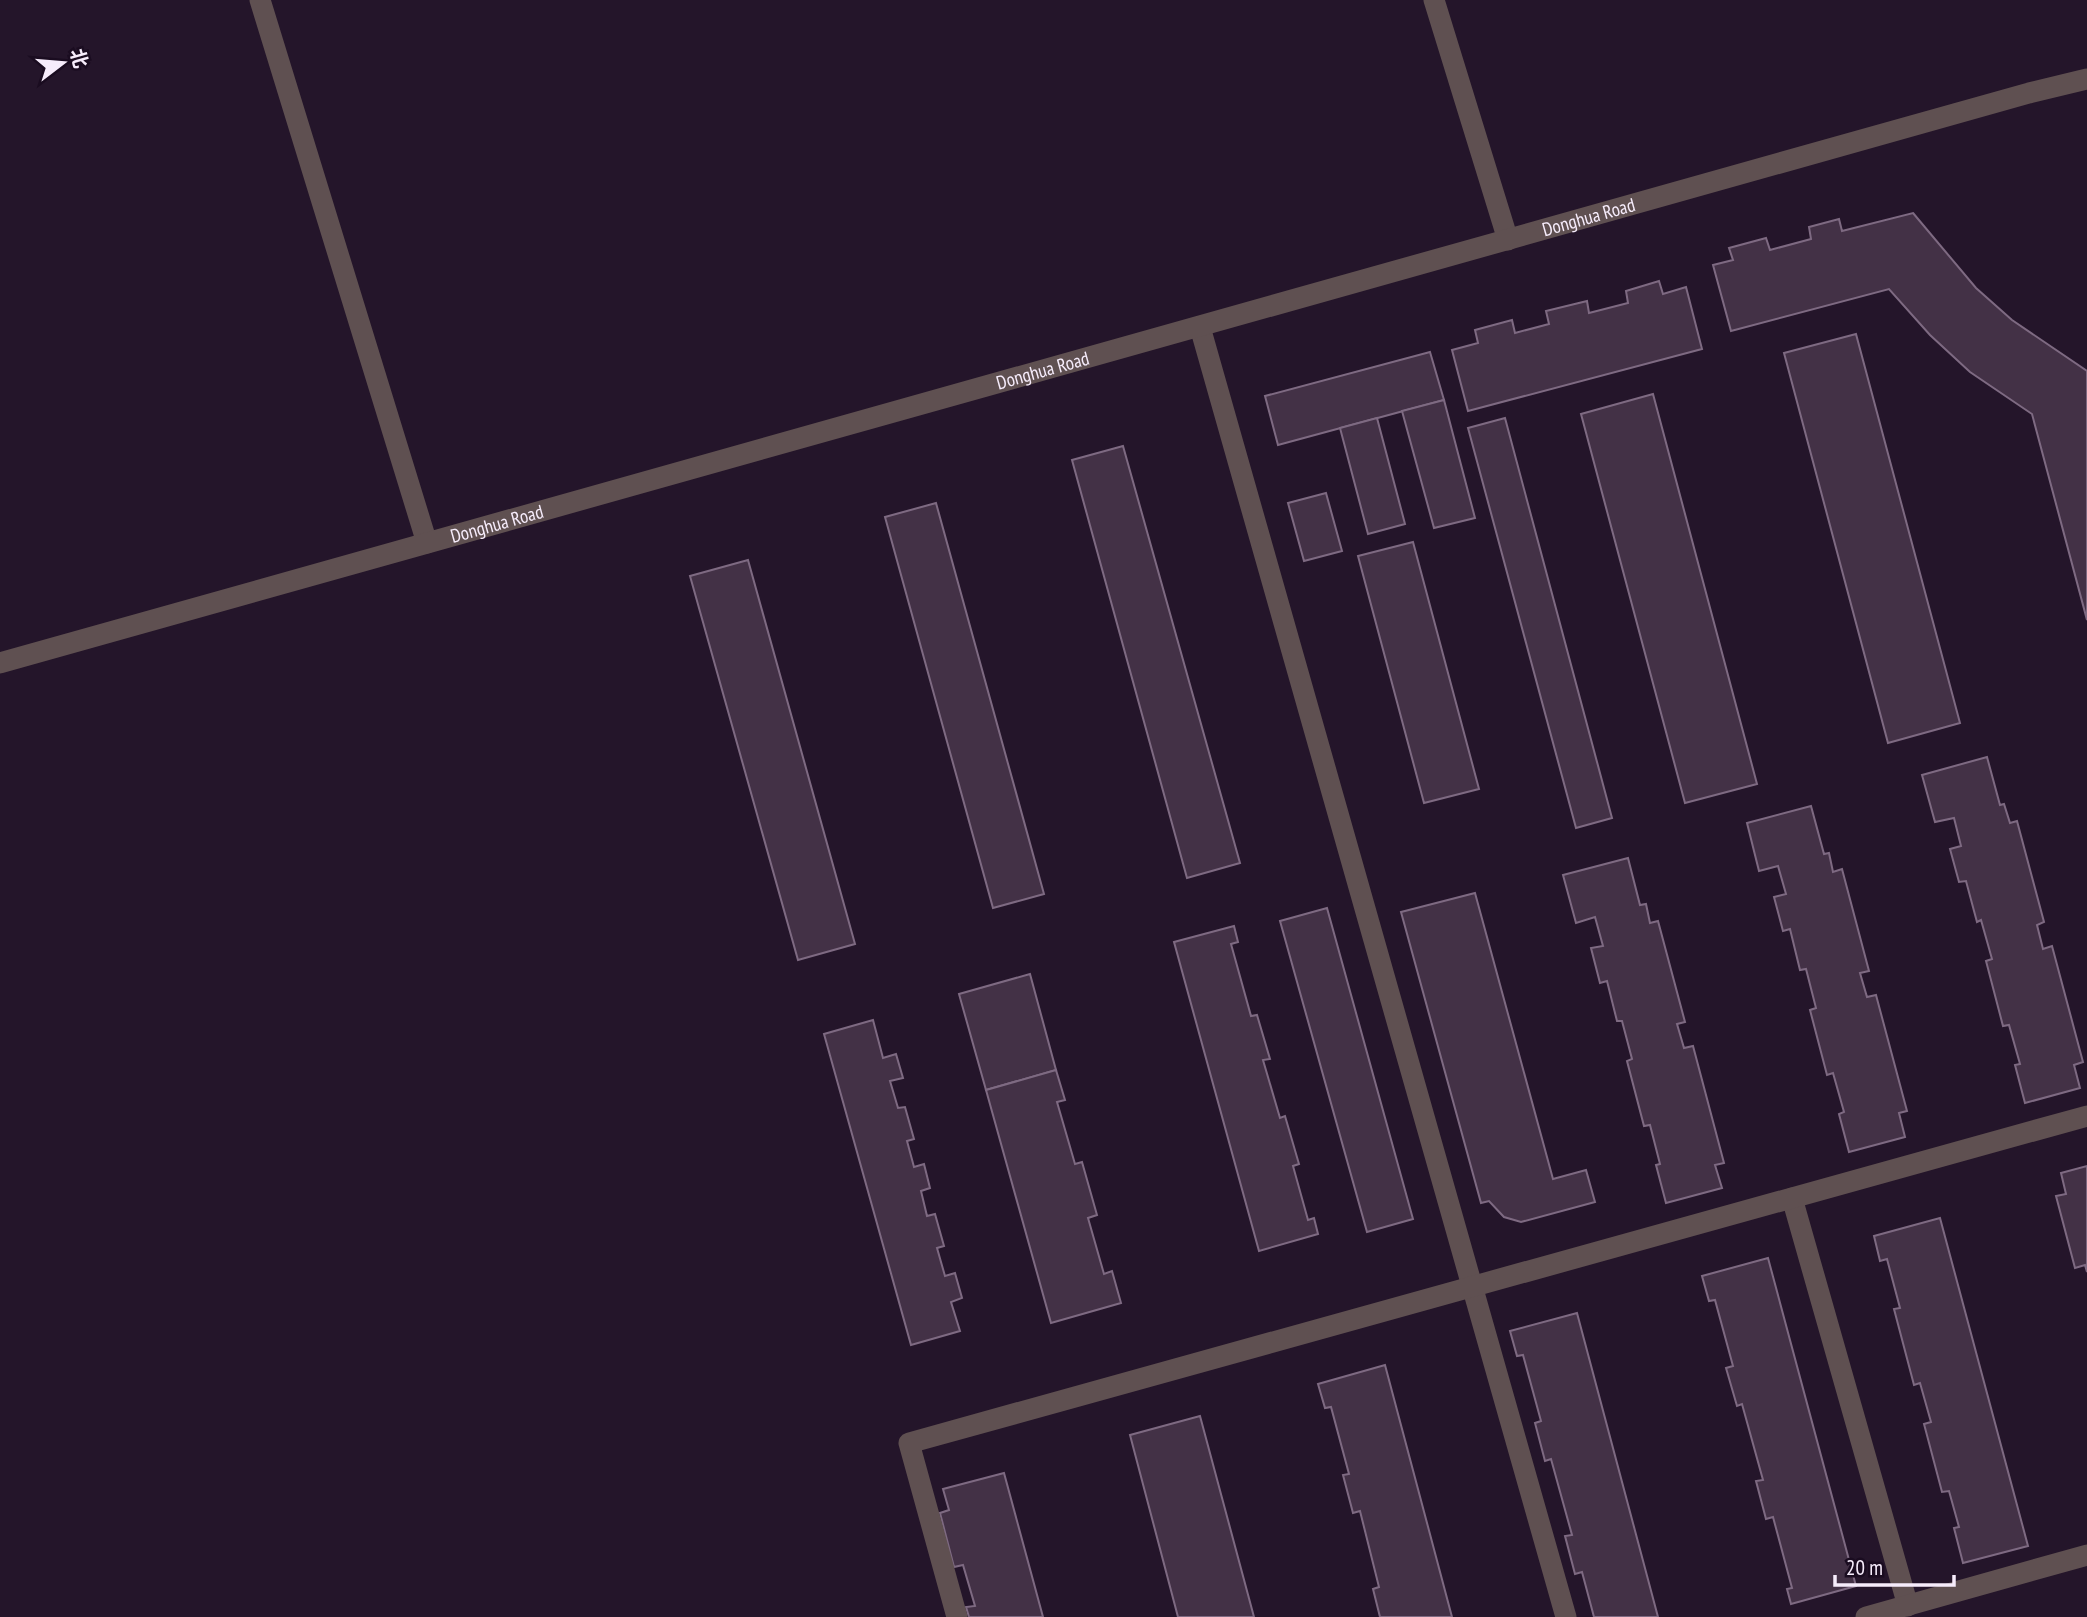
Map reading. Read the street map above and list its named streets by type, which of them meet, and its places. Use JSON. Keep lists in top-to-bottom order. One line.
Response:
{"streets":{"street":["Donghua Road"]},"scale_bar":"20 m","north":"right"}
